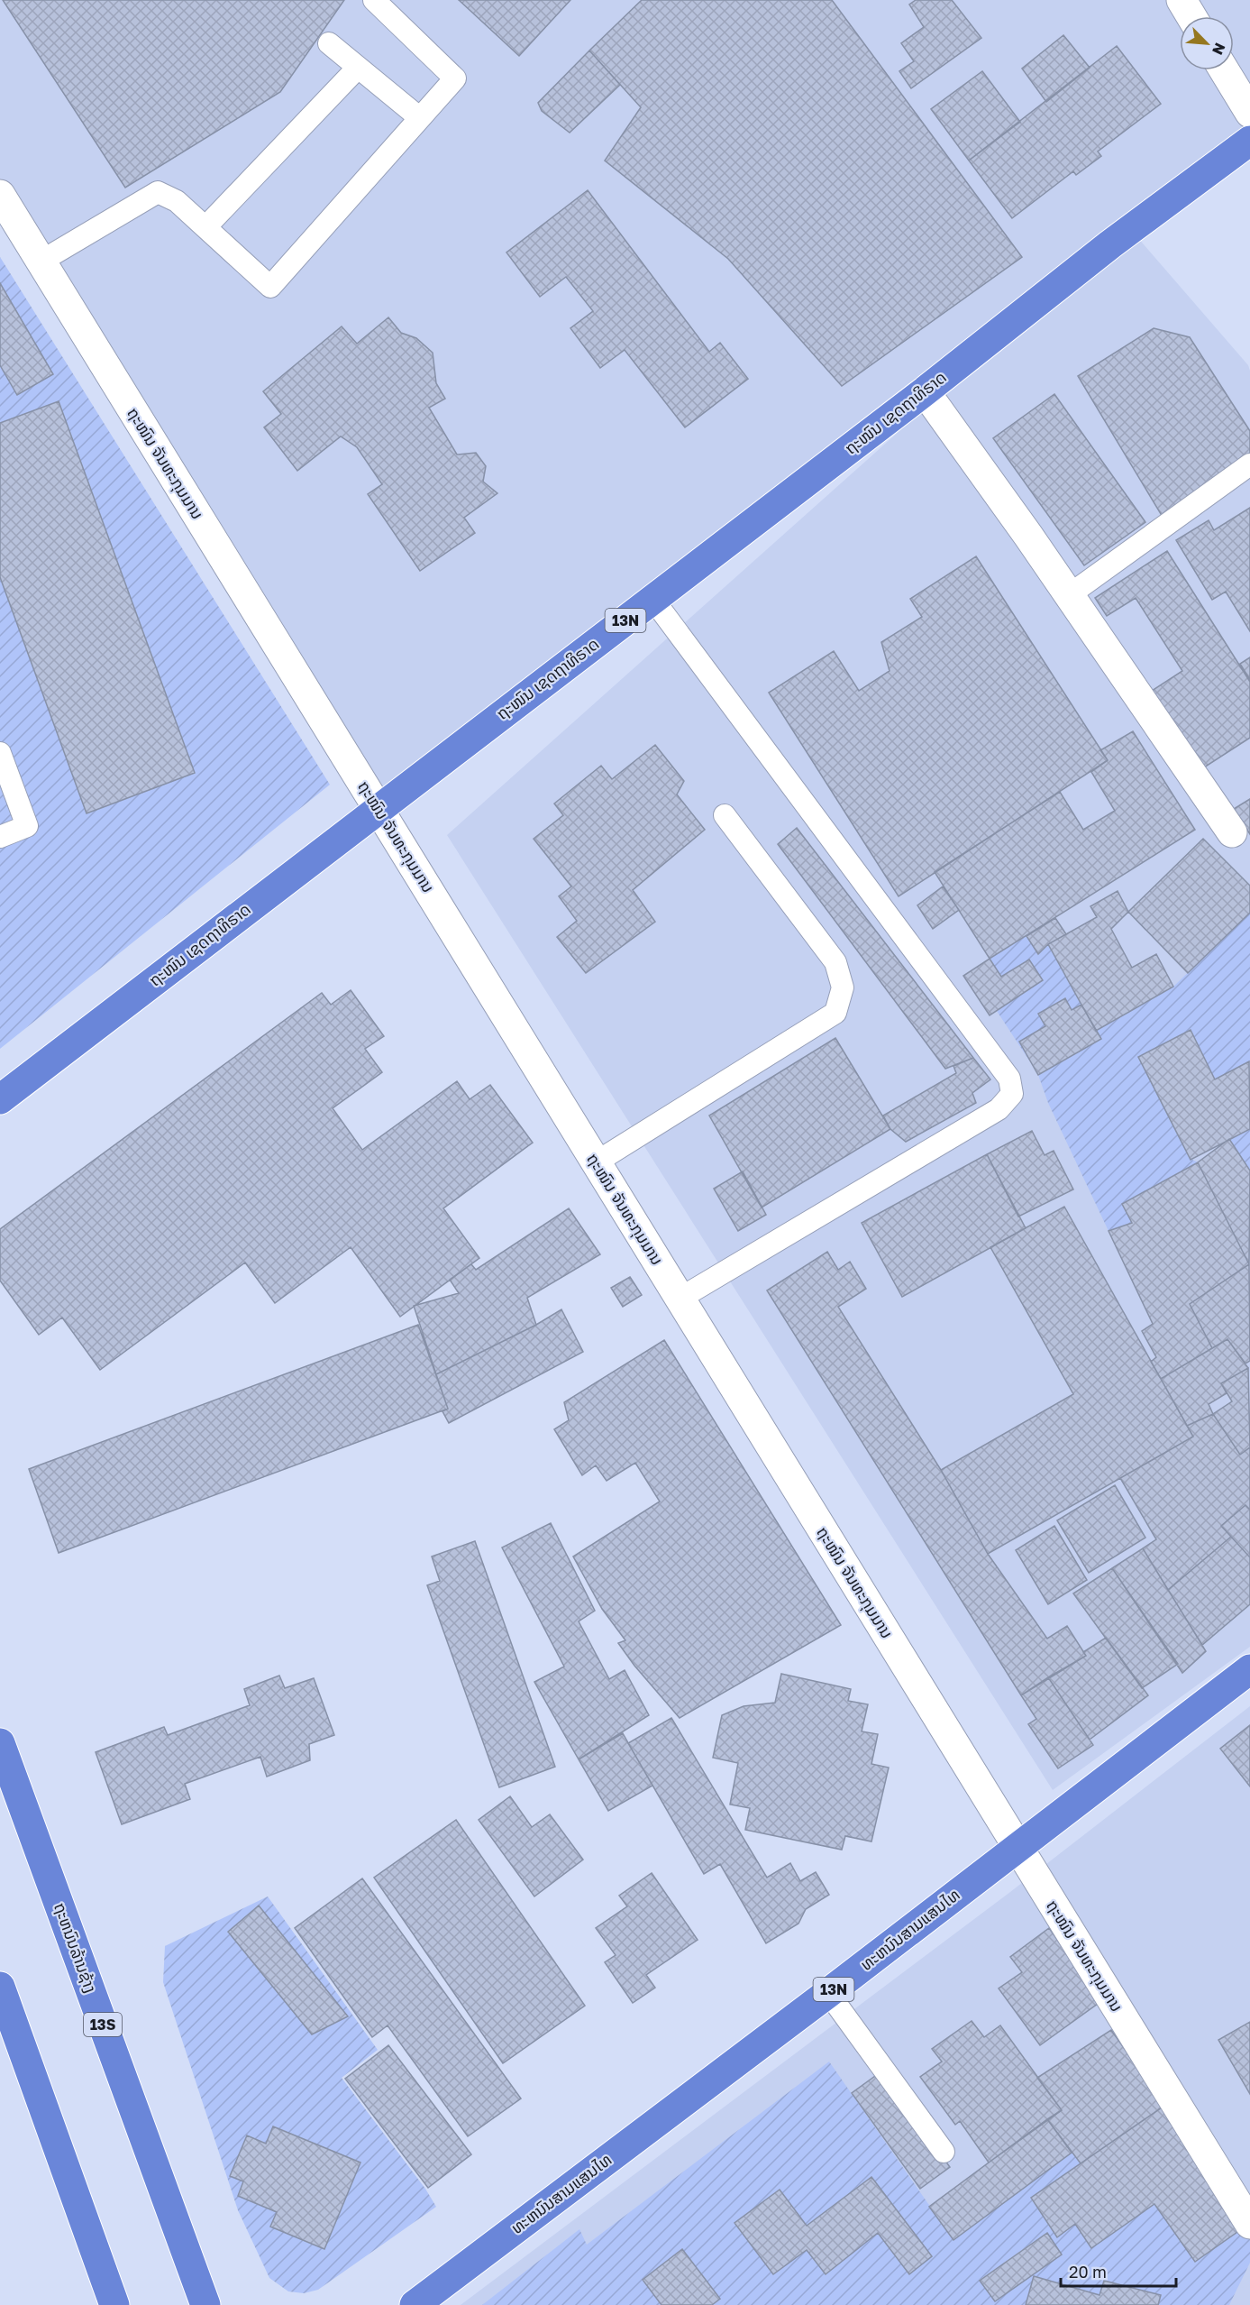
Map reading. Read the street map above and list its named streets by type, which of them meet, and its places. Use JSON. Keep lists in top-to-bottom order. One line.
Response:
{"streets":{"highway":["ຖະໜົນ ເຊດຖາທິຣາດ","13N","ທະຫນົນສາມແສນໄທ","ຖະຫນົນລ້ານຊ້າງ","13S"],"street":["ຖະໜົນ ຈັນທະກຸມມານ"]},"crossings":[["ຖະໜົນ ເຊດຖາທິຣາດ","ຖະໜົນ ຈັນທະກຸມມານ"],["ຖະໜົນ ຈັນທະກຸມມານ","ທະຫນົນສາມແສນໄທ"]],"scale_bar":"20 m","north":"bottom right"}
